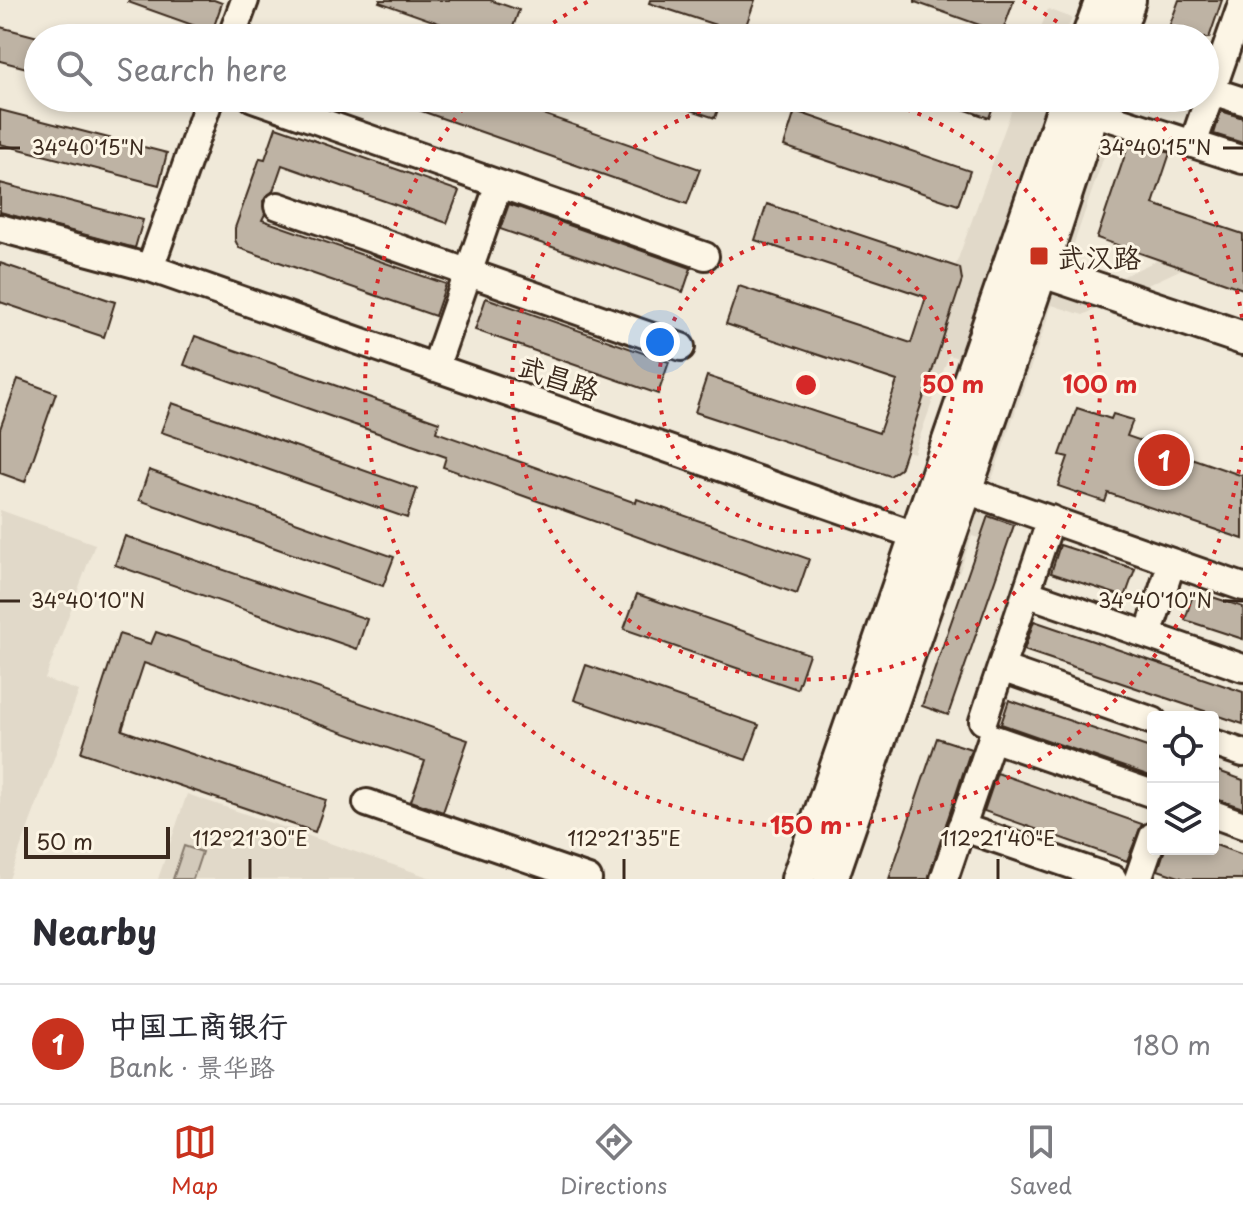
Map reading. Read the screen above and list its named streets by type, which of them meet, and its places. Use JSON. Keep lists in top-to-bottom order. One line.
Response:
{"streets":{"street":["武昌路"]},"places":{"transit":["武汉路"]},"scale_bar":"50 m","page":{"search":"Search here","pins":"1","scale":"50 m","heading":"Nearby","list":[{"mark":"1","name":"中国工商银行","note":"Bank · 景华路","value":"180 m"}],"nav":["Map","Directions","Saved"]},"coordinates":["34°40'15\"N","34°40'10\"N","112°21'30\"E","112°21'35\"E","112°21'40\"E"],"rings":["50 m","100 m","150 m"]}
